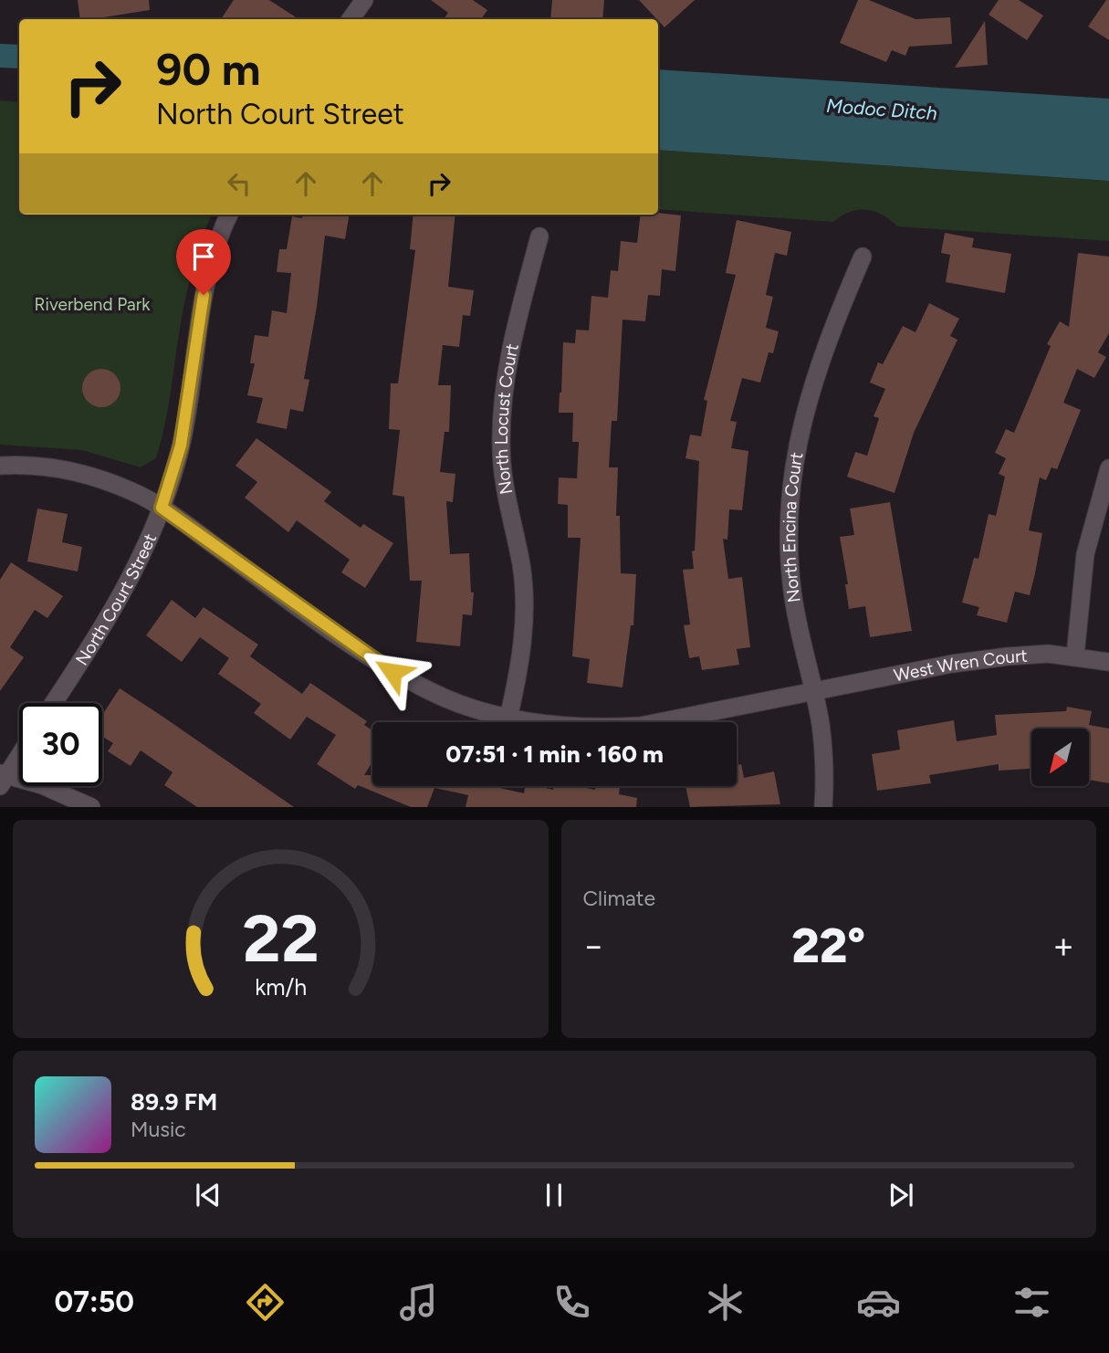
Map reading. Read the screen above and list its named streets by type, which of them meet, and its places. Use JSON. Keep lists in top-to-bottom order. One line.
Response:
{"streets":{"street":["North Locust Court","North Encina Court","North Court Street","West Wren Court"]},"crossings":[["North Locust Court","West Wren Court"],["North Encina Court","West Wren Court"],["North Court Street","West Wren Court"]],"water":["Modoc Ditch"],"parks":["Riverbend Park"],"north":"bottom left","page":{"turn":["90 m","North Court Street"],"limit":"30","trip":"07:51 · 1 min · 160 m","tile":"Climate","heat":["−","22°","+"],"song":["89.9 FM","Music"],"tabs":"07:50","gauge":["22","km/h"]}}
